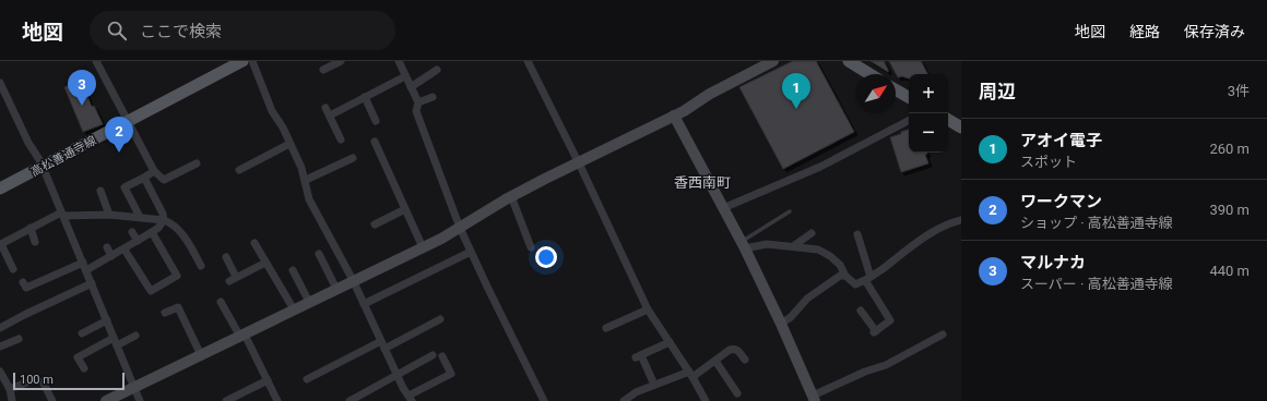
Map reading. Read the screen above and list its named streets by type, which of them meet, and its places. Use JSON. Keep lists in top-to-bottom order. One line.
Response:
{"streets":{"main road":["高松善通寺線"]},"districts":["香西南町"],"scale_bar":"100 m","north":"top right","page":{"header":"地図","search":"ここで検索","nav":["地図","経路","保存済み"],"heading":["周辺","3件"],"pins":["3","1","2"],"map_buttons":["+","−"],"list":[{"mark":"1","name":"アオイ電子","note":"スポット","value":"260 m"},{"mark":"2","name":"ワークマン","note":"ショップ · 高松善通寺線","value":"390 m"},{"mark":"3","name":"マルナカ","note":"スーパー · 高松善通寺線","value":"440 m"}],"scale":"100 m"}}
